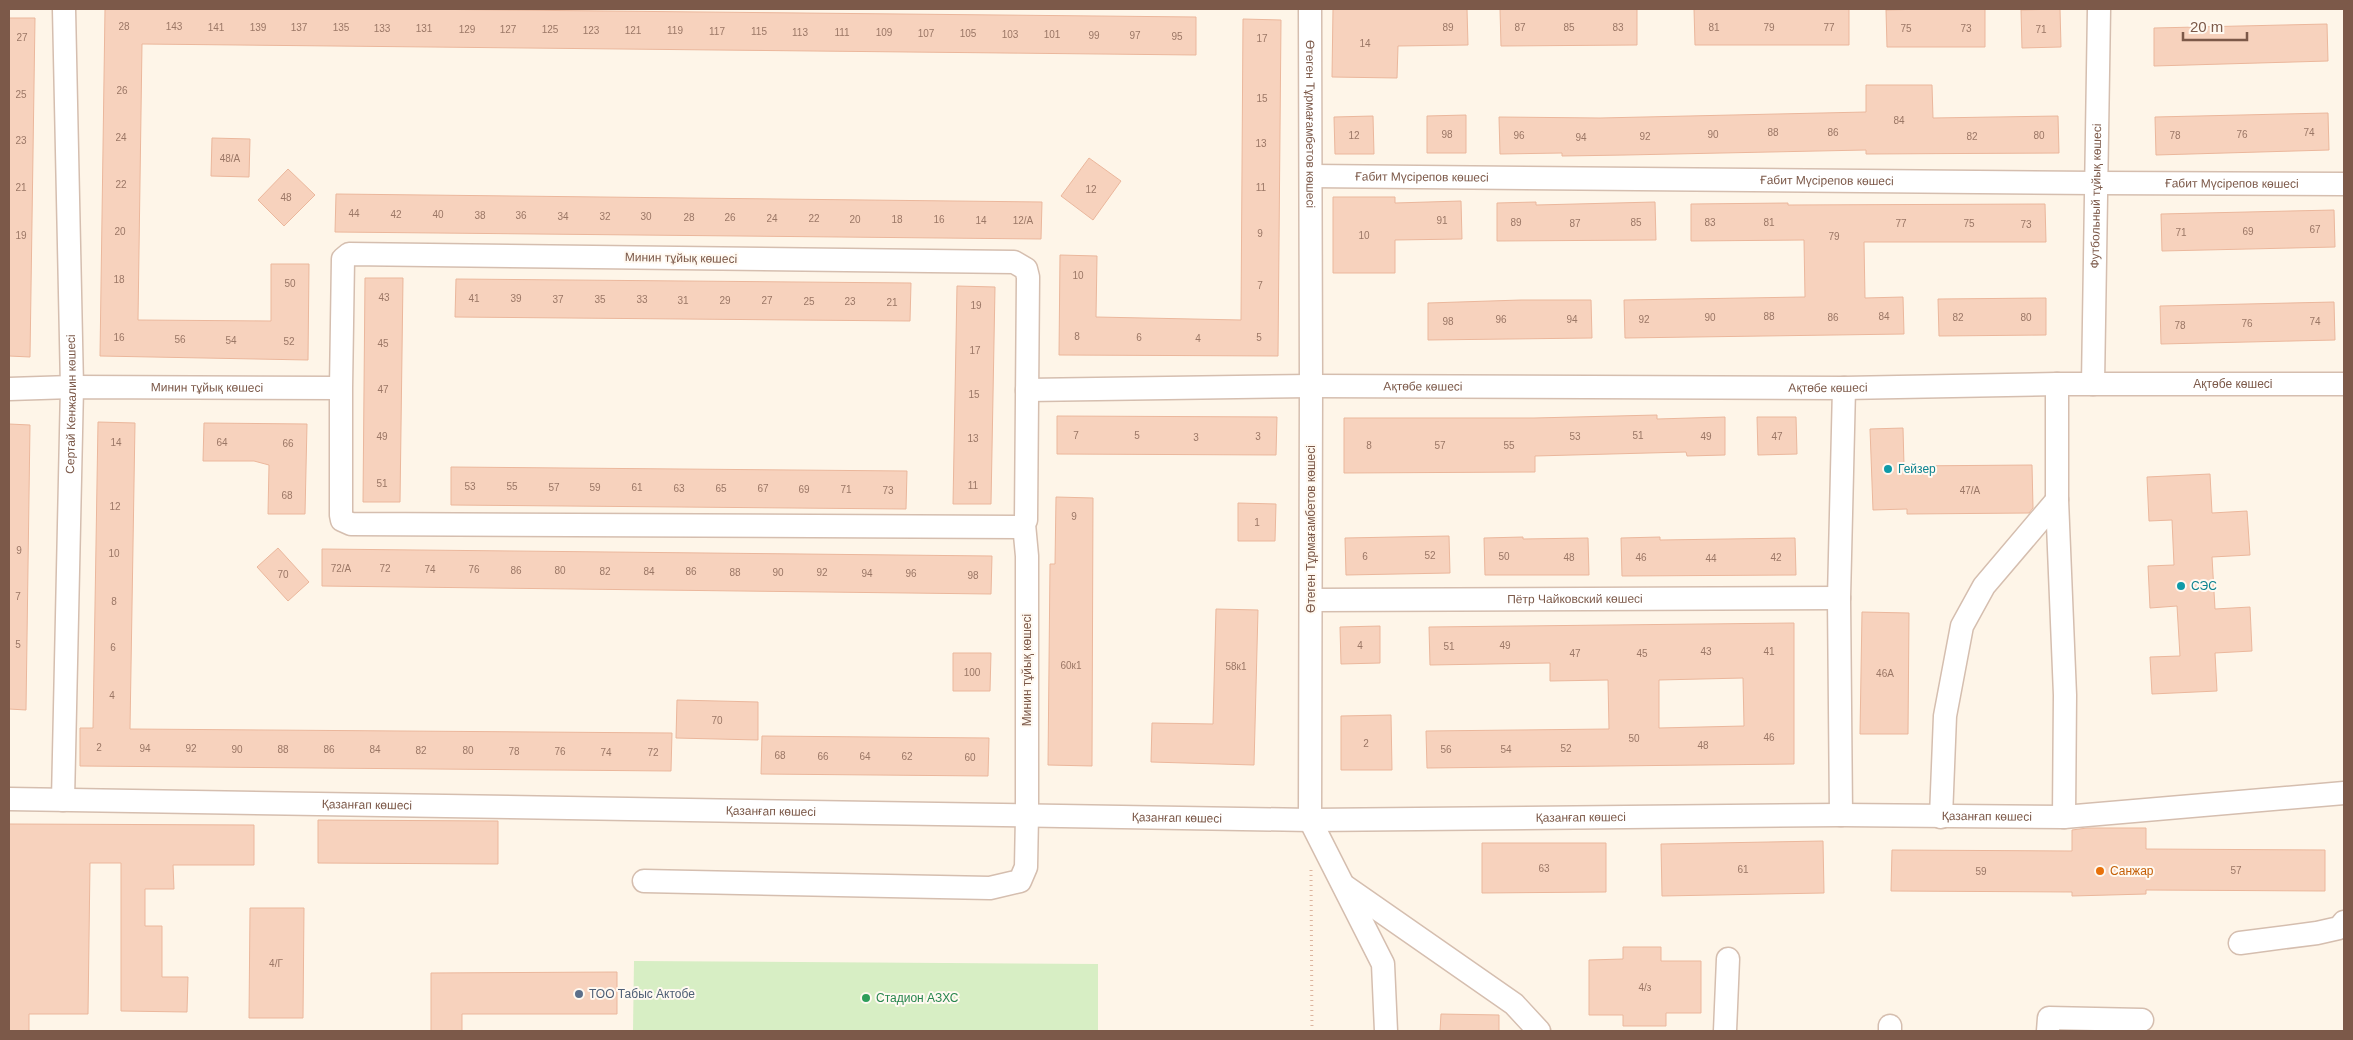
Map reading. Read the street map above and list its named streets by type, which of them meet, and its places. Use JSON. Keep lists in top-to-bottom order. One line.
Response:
{"streets":{"street":["Өтеген Тұрмағамбетов көшесі","Ғабит Мүсірепов көшесі","Футбольный тұйық көшесі","Минин тұйық көшесі","Ақтөбе көшесі","Сертай Кенжалин көшесі","Пётр Чайковский көшесі","Қазанғап көшесі"]},"crossings":[["Өтеген Тұрмағамбетов көшесі","Ғабит Мүсірепов көшесі"],["Өтеген Тұрмағамбетов көшесі","Ақтөбе көшесі"],["Өтеген Тұрмағамбетов көшесі","Пётр Чайковский көшесі"],["Өтеген Тұрмағамбетов көшесі","Қазанғап көшесі"],["Ғабит Мүсірепов көшесі","Футбольный тұйық көшесі"],["Футбольный тұйық көшесі","Ақтөбе көшесі"],["Минин тұйық көшесі","Сертай Кенжалин көшесі"],["Минин тұйық көшесі","Қазанғап көшесі"],["Сертай Кенжалин көшесі","Қазанғап көшесі"]],"places":["Гейзер","СЭС","Санжар","ТОО Табыс Актобе","Стадион АЗХС"],"house_numbers":["28","143","141","139","137","135","89","87","85","83","81","79","77","133","131","75","73","129","127","125","71","123","121","119","117","115","113","111","109","107","105","103","101","99","97","95","27","17","14","26","25","15","84","88","86","74","98","90","76","12","96","80","78","92","82","24","94","23","13","48/А","22","21","11","12","48","44","42","40","38","36","34","32","30","28","26","24","22","20","18","16","14","12/А","91","89","85","83","81","87","77","75","73","67","20","69","71","9","19","10","79","10","18","50","7","43","41","39","37","35","33","31","29","27","25","23","21","19","88","84","90","86","82","80","96","94","92","98","74","76","78","8","16","6","5","4","56","54","52","45","17","47","15","7","5","51","49","3","53","49","47","3","13","14","64","66","8","57","55","51","11","53","55","57","59","61","63","65","67","69","71","73","47/А","68","12","9","1","9","10","52","6","50","48","46","42","44","72/А","72","74","76","86","80","82","84","86","88","90","92","94","96","70","98","7","8","5","4","49","51","6","43","41","47","45","60к1","58к1","100","46А","4","70","46","50","2","48","2","94","92","52","90","88","86","84","56","54","82","80","78","76","74","72","68","66","64","62","60","63","61","57","59","4/Г","4/з"],"scale_bar":"20 m"}
